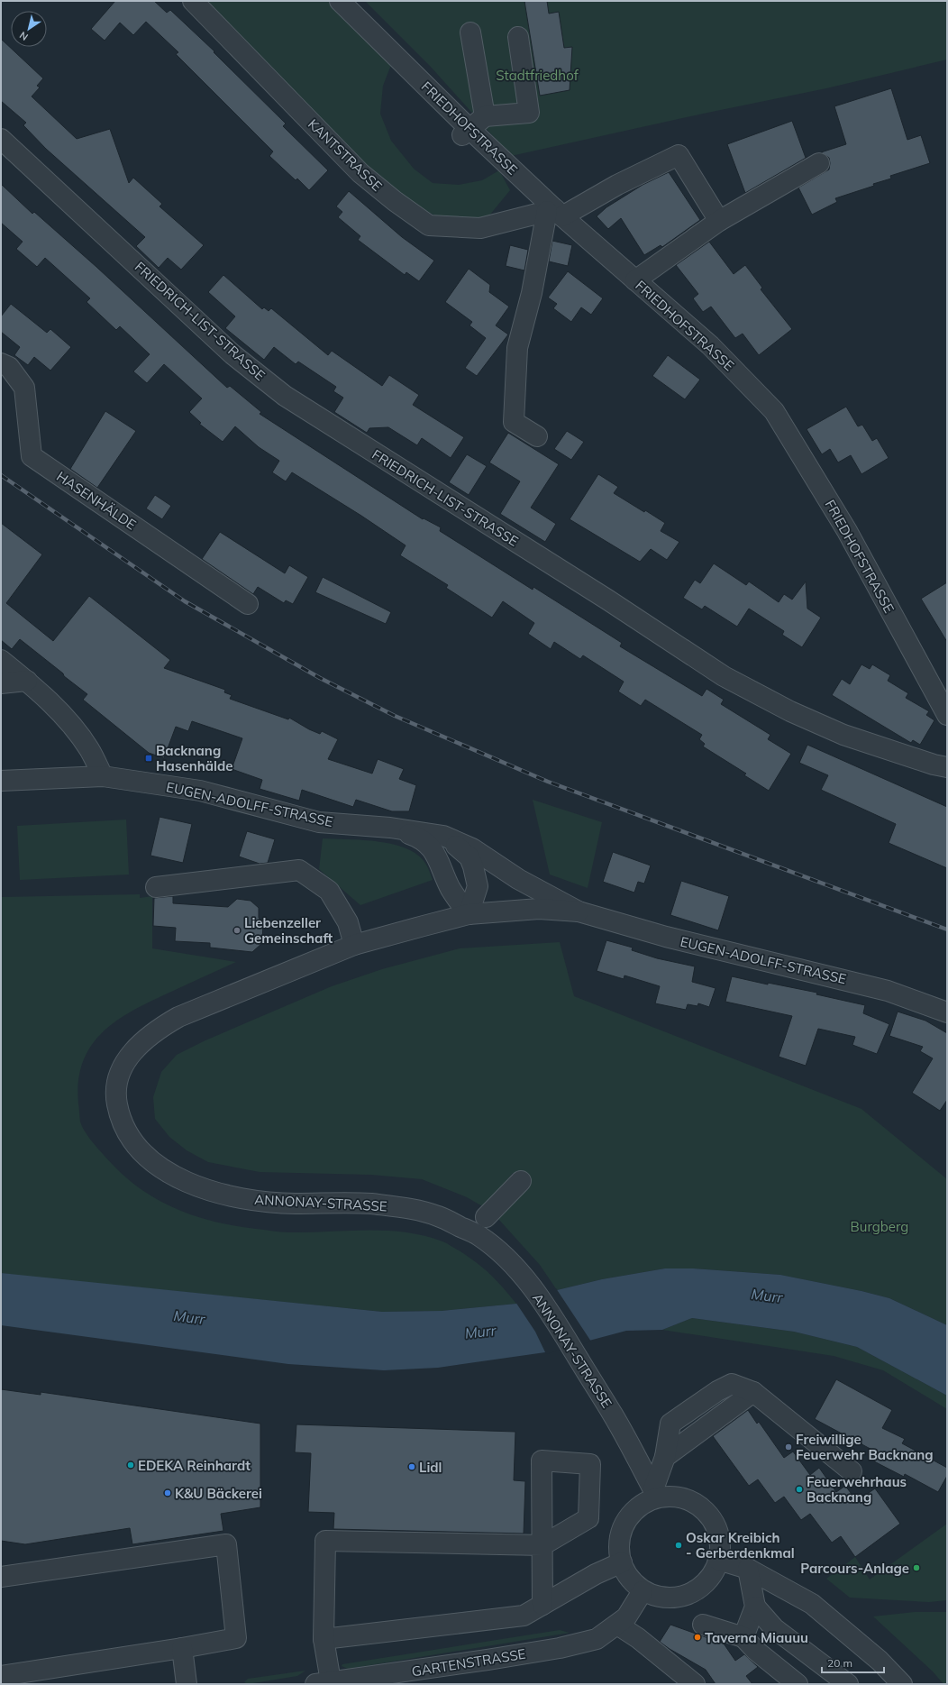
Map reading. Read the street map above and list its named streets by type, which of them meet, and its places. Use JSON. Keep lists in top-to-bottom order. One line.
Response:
{"streets":{"street":["FRIEDHOFSTRASSE","KANTSTRASSE","FRIEDRICH-LIST-STRASSE","HASENHÄLDE","EUGEN-ADOLFF-STRASSE","ANNONAY-STRASSE","GARTENSTRASSE"]},"crossings":[["FRIEDHOFSTRASSE","KANTSTRASSE"],["EUGEN-ADOLFF-STRASSE","ANNONAY-STRASSE"],["ANNONAY-STRASSE","GARTENSTRASSE"]],"water":["Murr"],"parks":["Stadtfriedhof","Burgberg"],"places":{"transit":["Backnang Hasenhälde"],"other":["Liebenzeller Gemeinschaft","Freiwillige Feuerwehr Backnang","EDEKA Reinhardt","Lidl","Feuerwehrhaus Backnang","K&U Bäckerei","Oskar Kreibich - Gerberdenkmal","Parcours-Anlage","Taverna Miauuu"]},"scale_bar":"20 m","north":"bottom left"}
